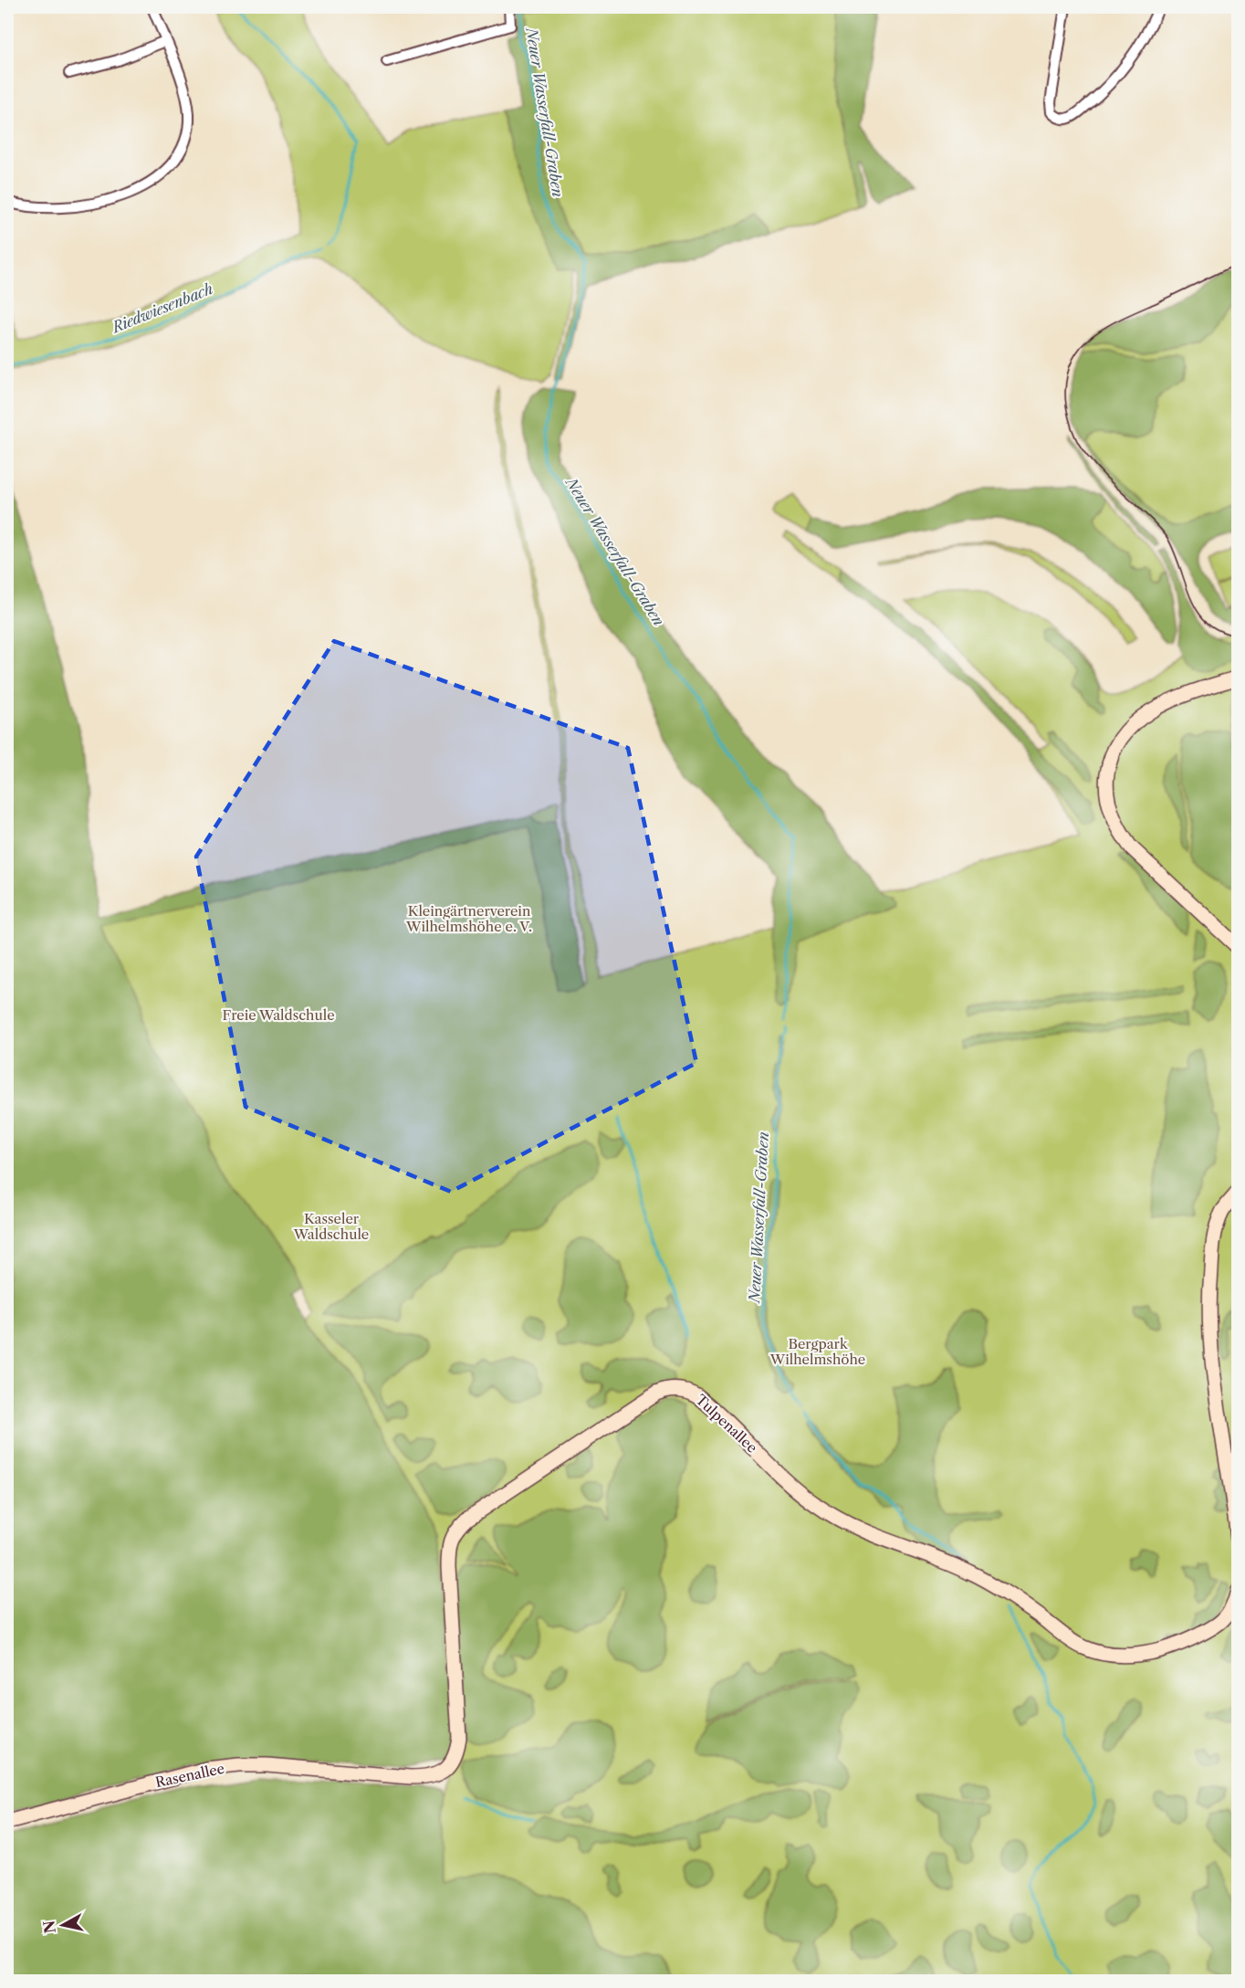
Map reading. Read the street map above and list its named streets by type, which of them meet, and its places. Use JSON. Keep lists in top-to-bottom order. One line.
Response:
{"streets":{"main road":["Tulpenallee","Rasenallee"]},"crossings":[["Tulpenallee","Rasenallee"]],"water":["Neuer Wasserfall-Graben","Riedwiesenbach"],"parks":["Kleingärtnerverein Wilhelmshöhe e. V.","Freie Waldschule","Kasseler Waldschule","Bergpark Wilhelmshöhe"],"north":"left"}
